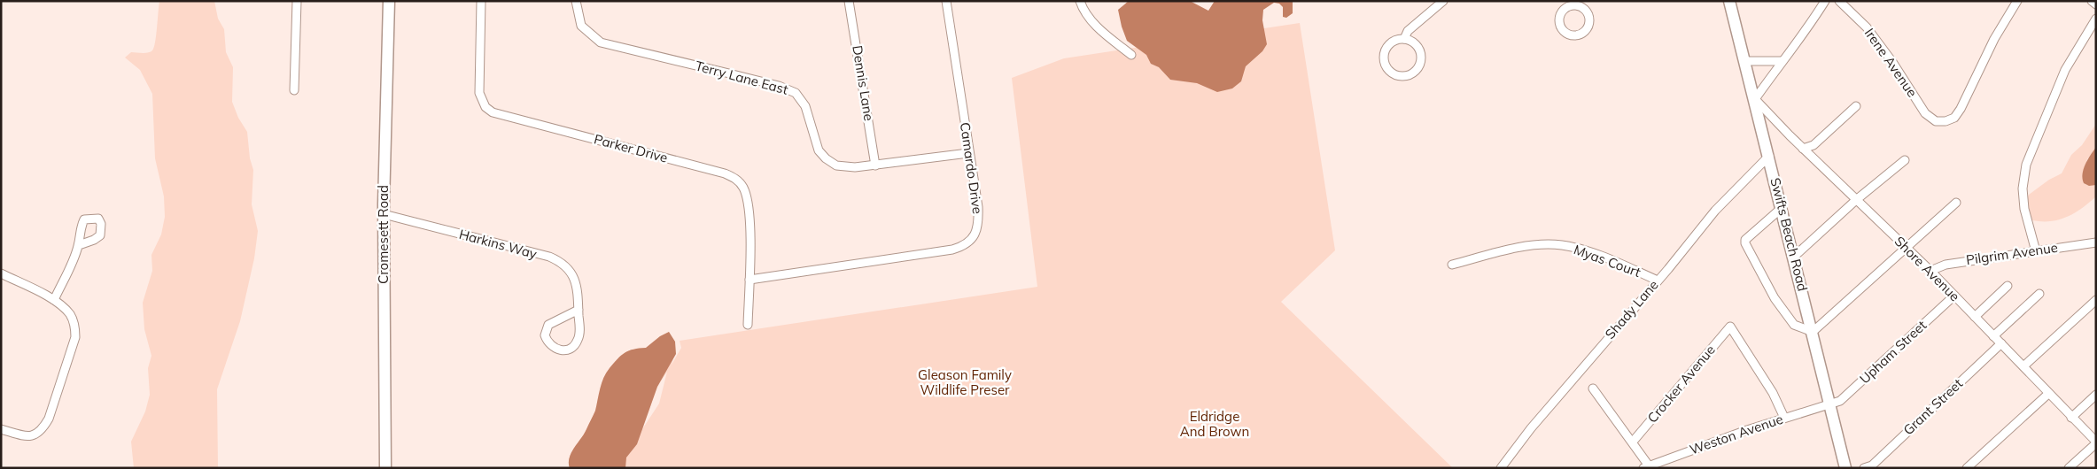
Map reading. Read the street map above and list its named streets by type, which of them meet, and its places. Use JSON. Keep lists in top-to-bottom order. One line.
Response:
{"streets":{"street":["Irene Avenue","Terry Lane East","Dennis Lane","Parker Drive","Camardo Drive","Cromesett Road","Swifts Beach Road","Harkins Way","Pilgrim Avenue","Myas Court","Shore Avenue","Shady Lane","Upham Street","Crocker Avenue","Grant Street","Weston Avenue"]},"crossings":[["Terry Lane East","Dennis Lane"],["Terry Lane East","Camardo Drive"],["Parker Drive","Camardo Drive"],["Cromesett Road","Harkins Way"],["Swifts Beach Road","Shore Avenue"],["Swifts Beach Road","Shady Lane"],["Swifts Beach Road","Upham Street"],["Swifts Beach Road","Weston Avenue"],["Pilgrim Avenue","Shore Avenue"],["Myas Court","Shady Lane"],["Shore Avenue","Upham Street"],["Shore Avenue","Grant Street"],["Upham Street","Weston Avenue"],["Crocker Avenue","Weston Avenue"]],"parks":["Gleason Family Wildlife Preser","Eldridge And Brown"]}
